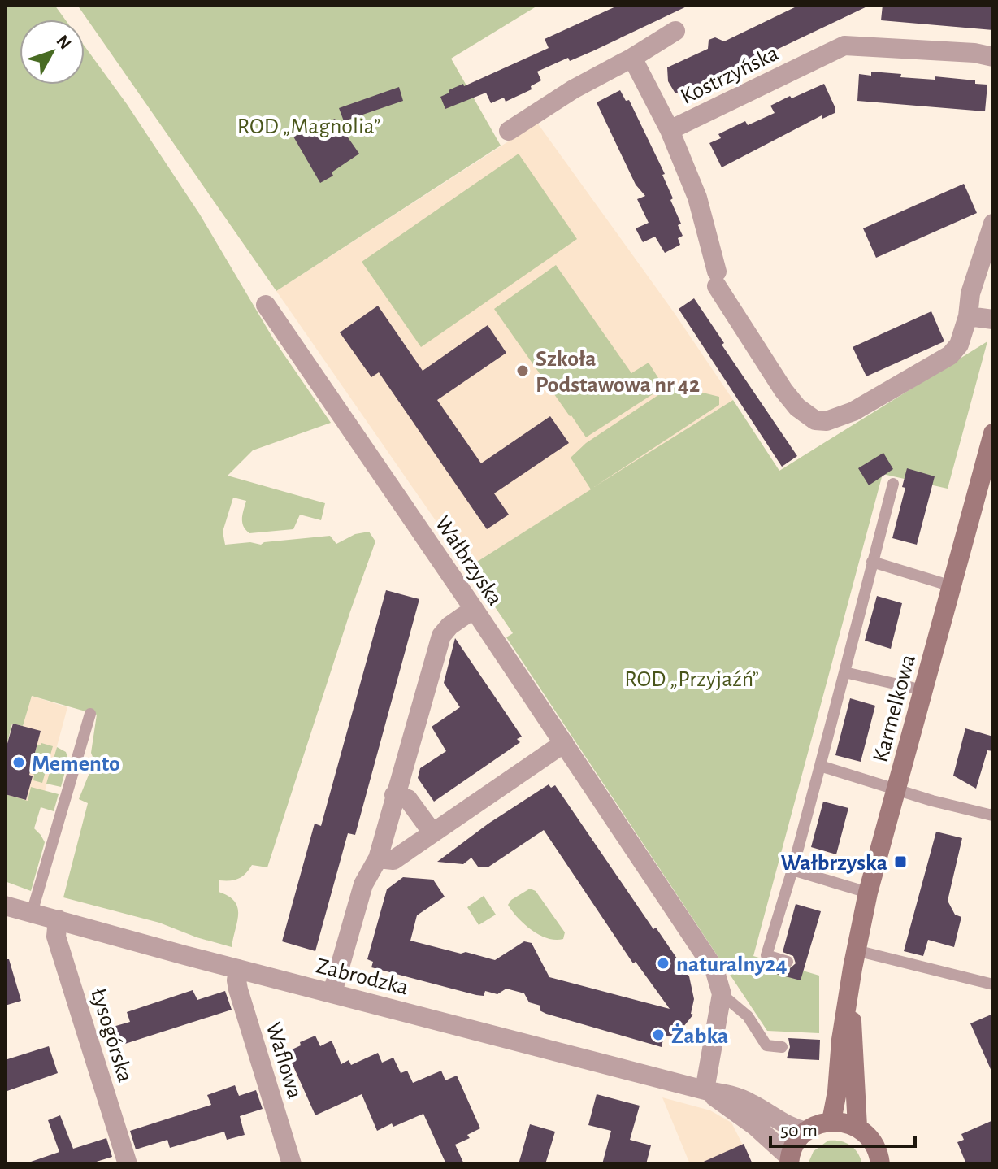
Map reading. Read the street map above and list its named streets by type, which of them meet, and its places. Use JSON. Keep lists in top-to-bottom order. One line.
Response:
{"streets":{"street":["Kostrzyńska","Wałbrzyska","Karmelkowa","Zabrodzka","Łysogórska","Waflowa"]},"crossings":[["Wałbrzyska","Zabrodzka"],["Zabrodzka","Łysogórska"],["Zabrodzka","Waflowa"]],"parks":["ROD „Magnolia”","ROD „Przyjaźń”"],"places":{"other":["Szkoła Podstawowa nr 42","Memento","naturalny24","Żabka"],"transit":["Wałbrzyska"]},"scale_bar":"50 m","north":"top right"}
